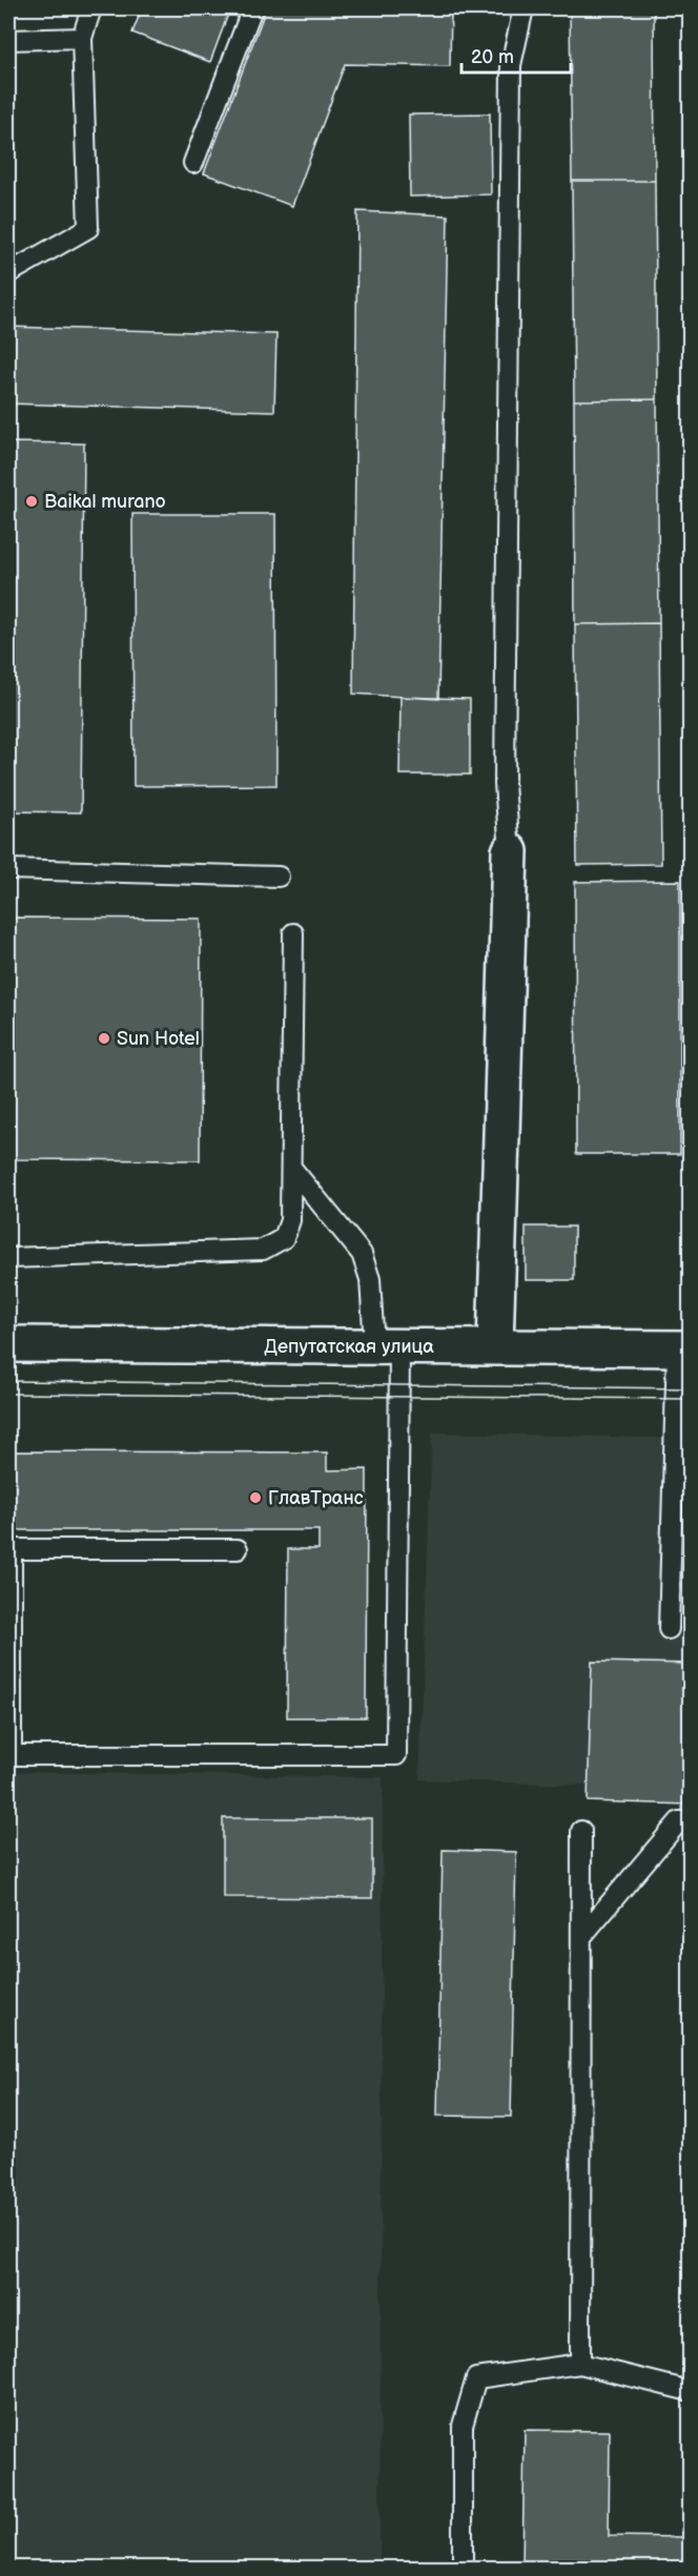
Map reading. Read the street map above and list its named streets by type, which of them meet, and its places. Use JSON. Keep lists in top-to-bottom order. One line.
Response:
{"streets":{"street":["Депутатская улица"]},"places":["Baikal murano","Sun Hotel","ГлавТранс"],"scale_bar":"20 m"}
